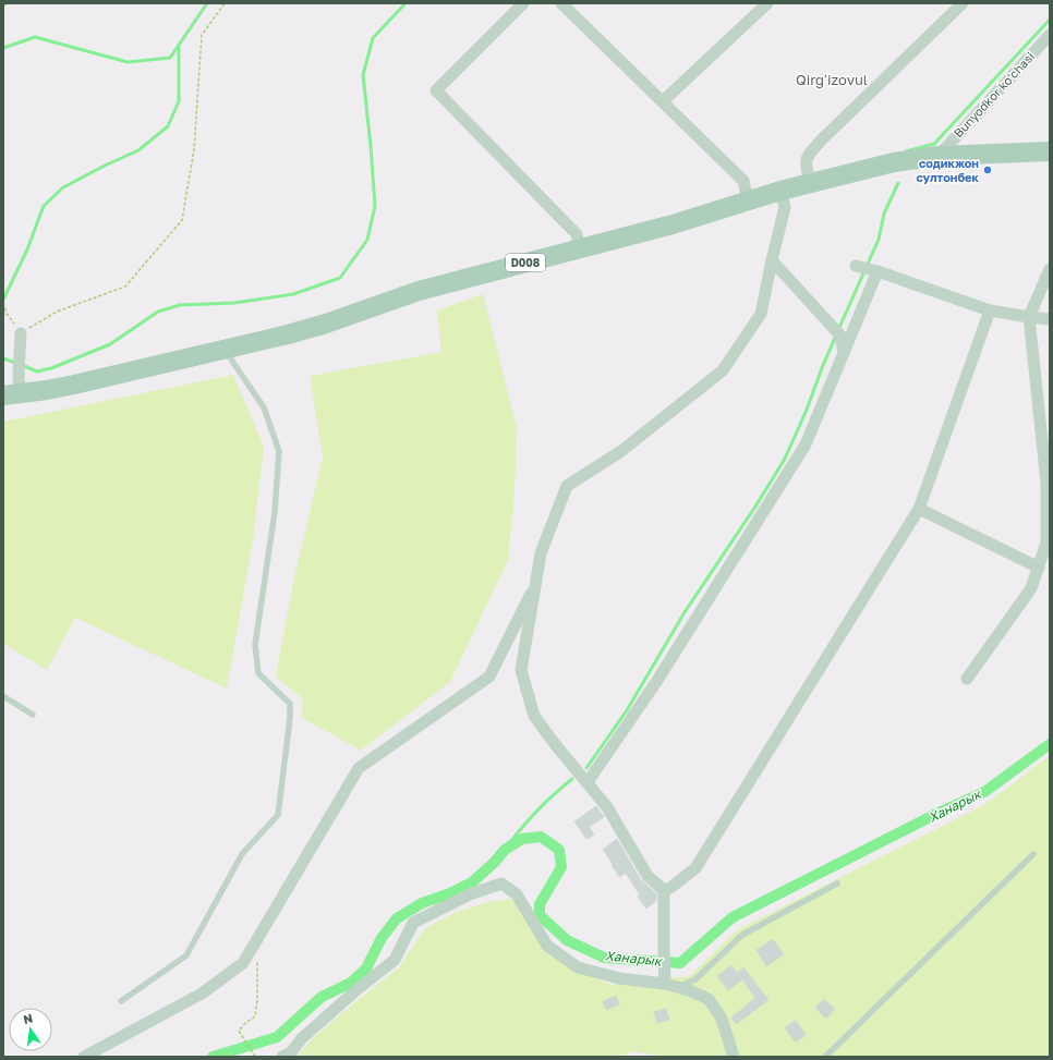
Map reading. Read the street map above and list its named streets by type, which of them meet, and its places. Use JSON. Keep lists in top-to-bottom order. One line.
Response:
{"streets":{"main road":["D008"],"street":["Bunyodkor ko'chasi"]},"crossings":[["Bunyodkor ko'chasi","D008"]],"districts":["Qirgʻizovul"],"water":["Ханарык"],"places":["содикжон султонбек"],"north":"top"}
